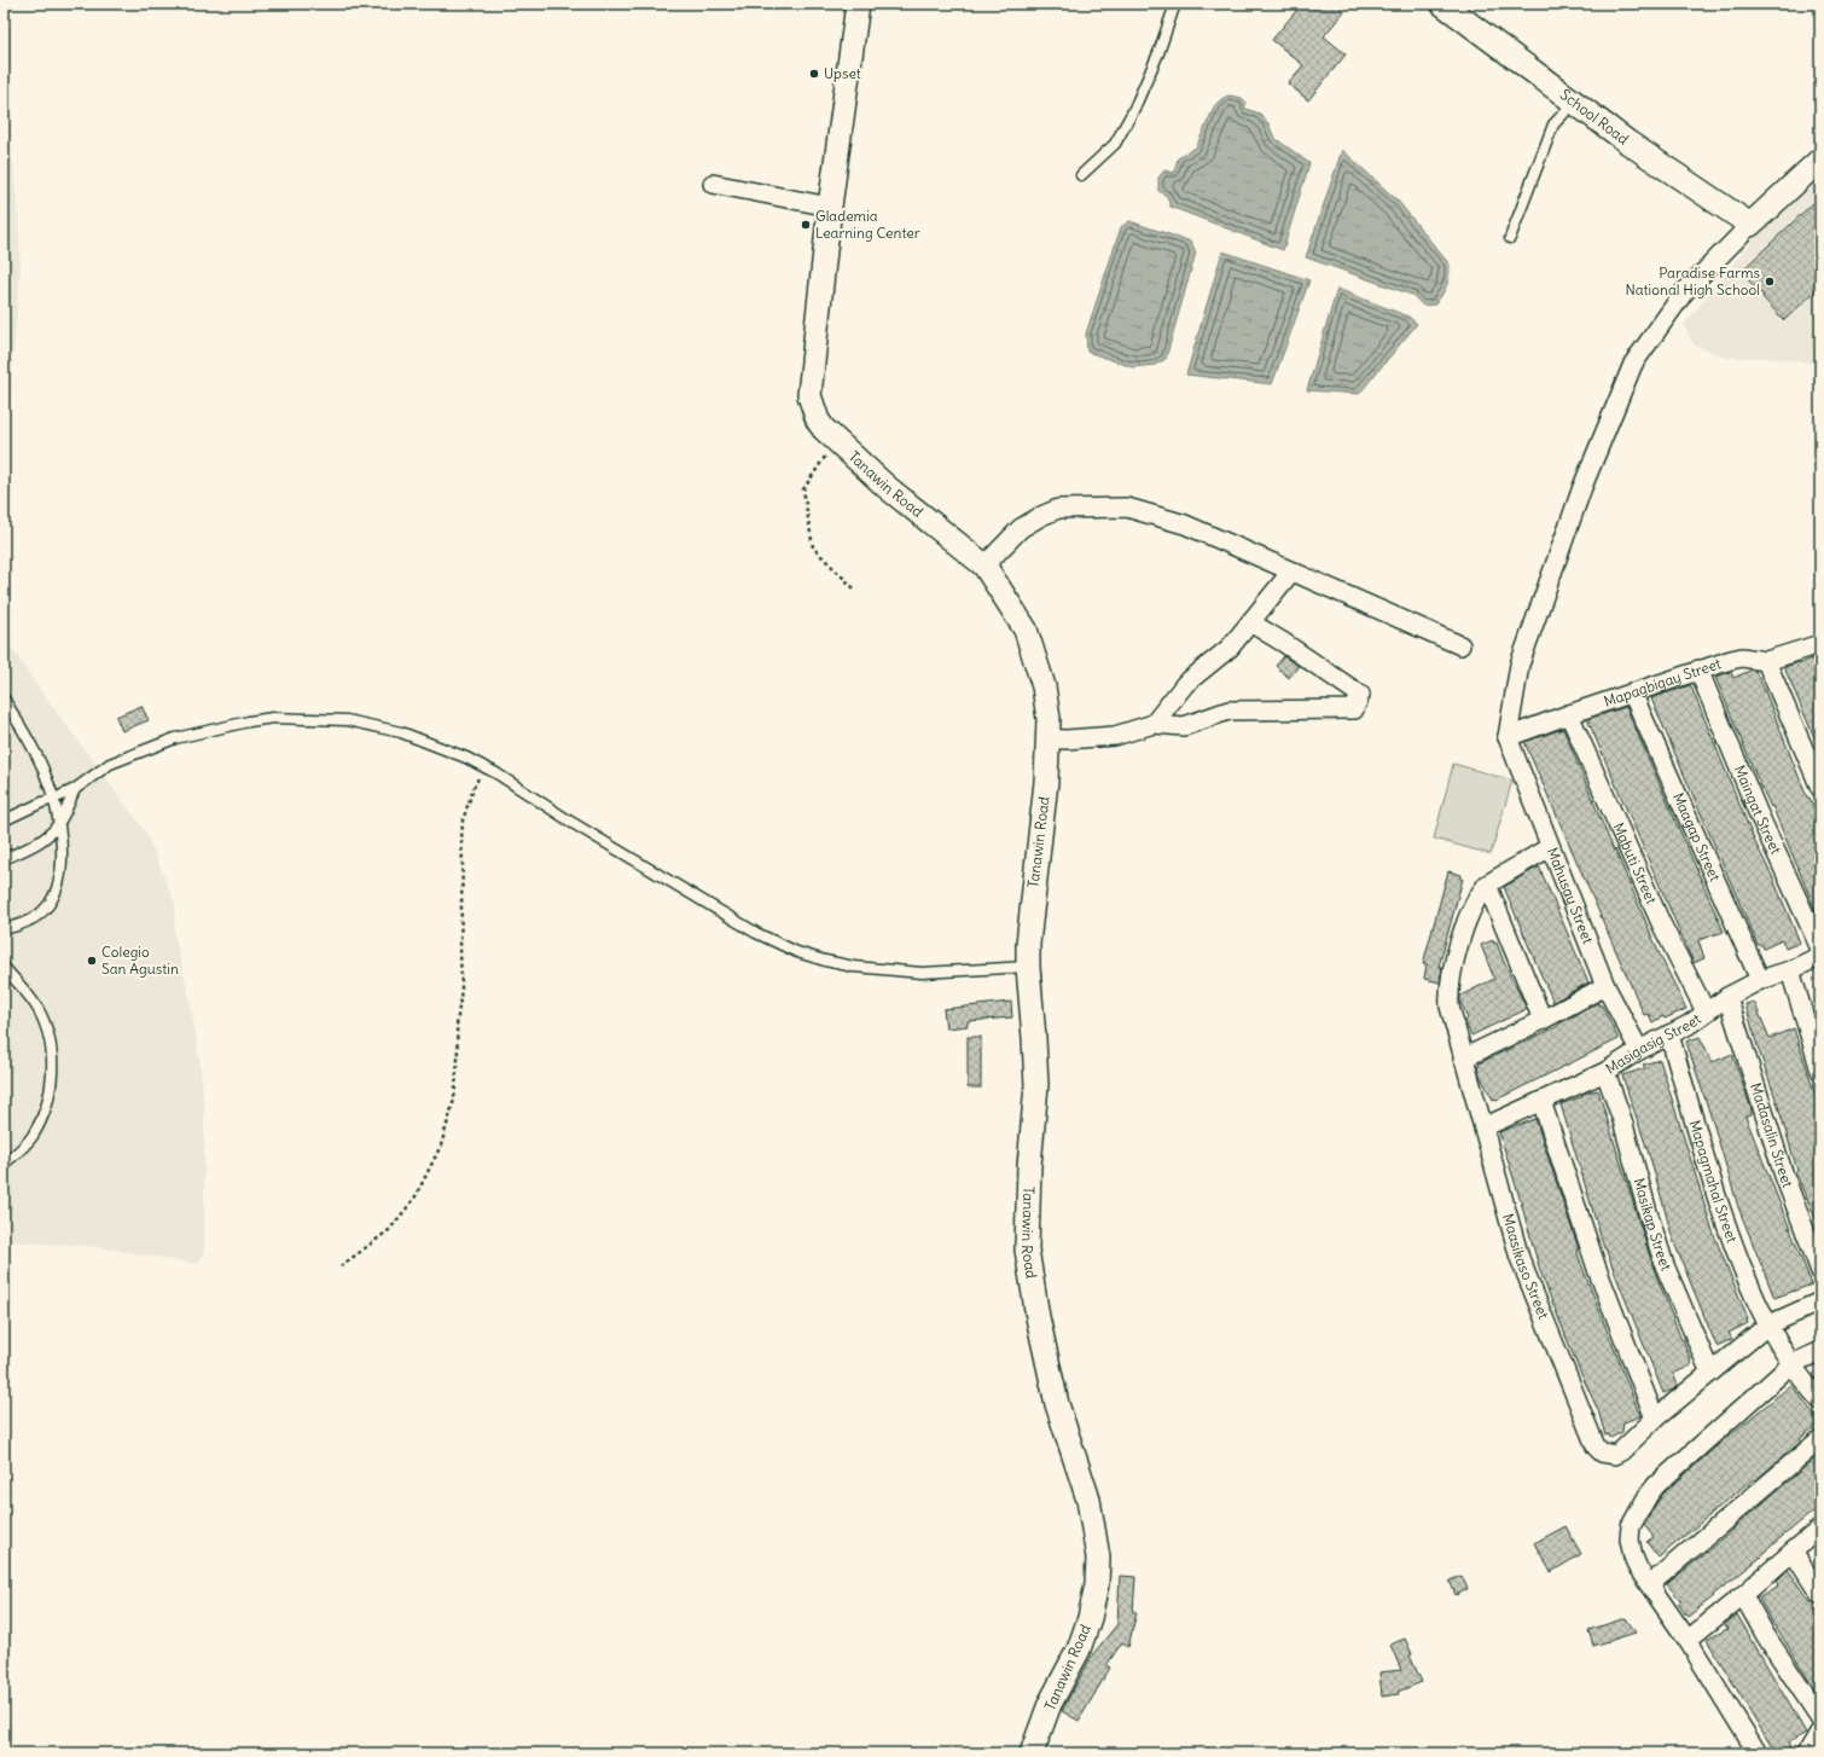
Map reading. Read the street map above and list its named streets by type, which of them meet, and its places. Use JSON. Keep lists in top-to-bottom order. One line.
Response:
{"streets":{"street":["School Road","Tanawin Road","Mapagbigay Street","Maingat Street","Maagap Street","Mabuti Street","Mahusay Street","Masigasig Street","Madasalin Street","Mapagmahal Street","Masikap Street","Maasikaso Street"]},"crossings":[["Mapagbigay Street","Maingat Street"],["Mapagbigay Street","Maagap Street"],["Mapagbigay Street","Mabuti Street"],["Mapagbigay Street","Mahusay Street"],["Maagap Street","Masigasig Street"],["Mabuti Street","Masigasig Street"],["Mahusay Street","Masigasig Street"],["Mahusay Street","Maasikaso Street"],["Masigasig Street","Madasalin Street"],["Masigasig Street","Mapagmahal Street"],["Masigasig Street","Masikap Street"],["Masigasig Street","Maasikaso Street"],["Mapagmahal Street","Maasikaso Street"],["Masikap Street","Maasikaso Street"]],"places":["Upset","Glademia Learning Center","Paradise Farms National High School","Colegio San Agustin"]}
